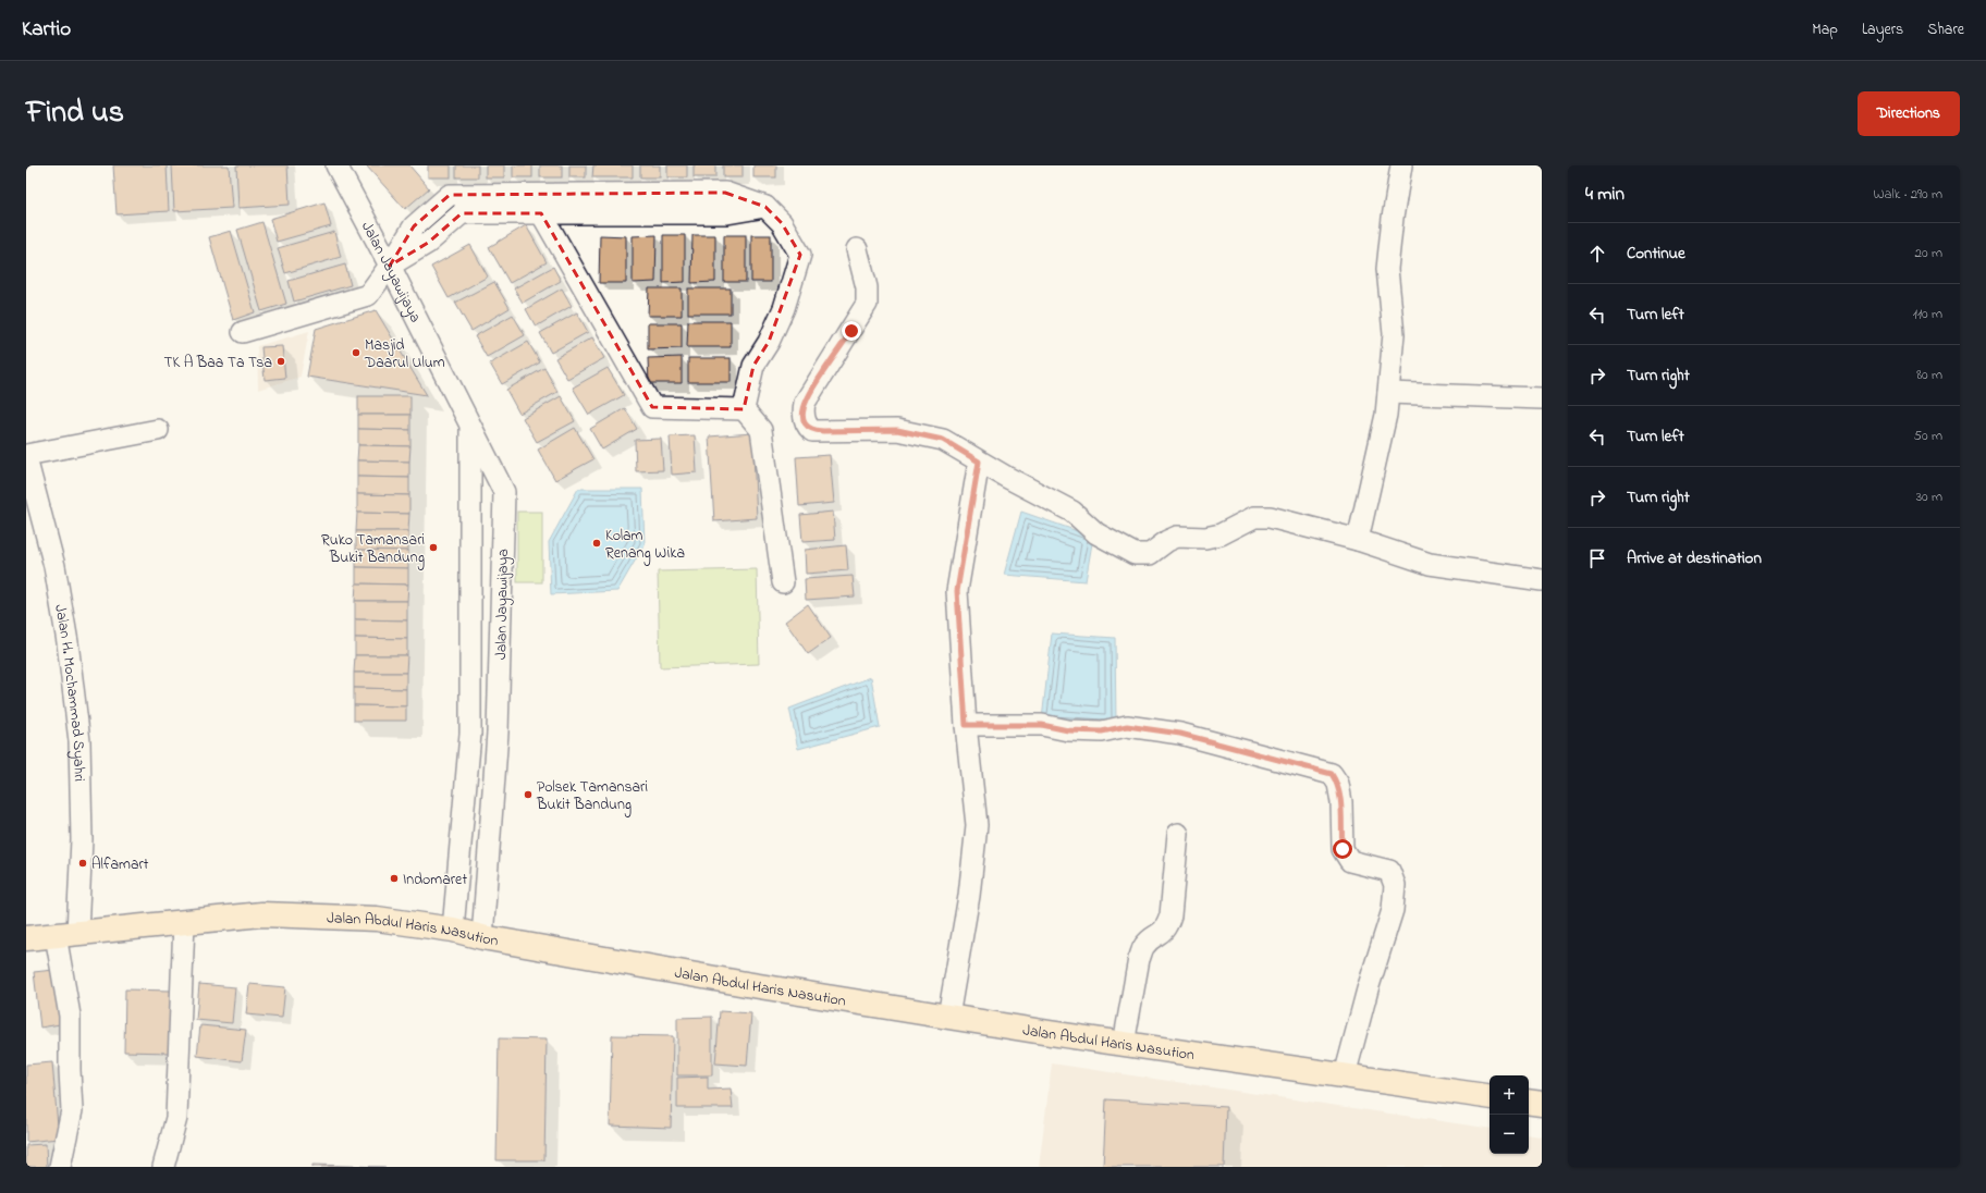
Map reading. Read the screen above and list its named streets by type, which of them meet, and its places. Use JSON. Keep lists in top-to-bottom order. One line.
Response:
{"streets":{"highway":["Jalan Abdul Haris Nasution"],"street":["Jalan Jayawijaya","Jalan H. Mochammad Syahri"]},"crossings":[["Jalan Jayawijaya","Jalan Abdul Haris Nasution"],["Jalan H. Mochammad Syahri","Jalan Abdul Haris Nasution"]],"places":["Masjid Daarul Ulum","TK A Baa Ta Tsa","Kolam Renang Wika","Ruko Tamansari Bukit Bandung","Polsek Tamansari Bukit Bandung","Alfamart","Indomaret"],"page":{"header":"Kartio","nav":["Map","Layers","Share"],"title":"Find us","buttons":"Directions","heading":["4 min","Walk · 290 m"],"list":[["Continue","20 m"],["Turn left","110 m"],["Turn right","80 m"],["Turn left","50 m"],["Turn right","30 m"],"Arrive at destination"],"map_buttons":["+","−"]}}
